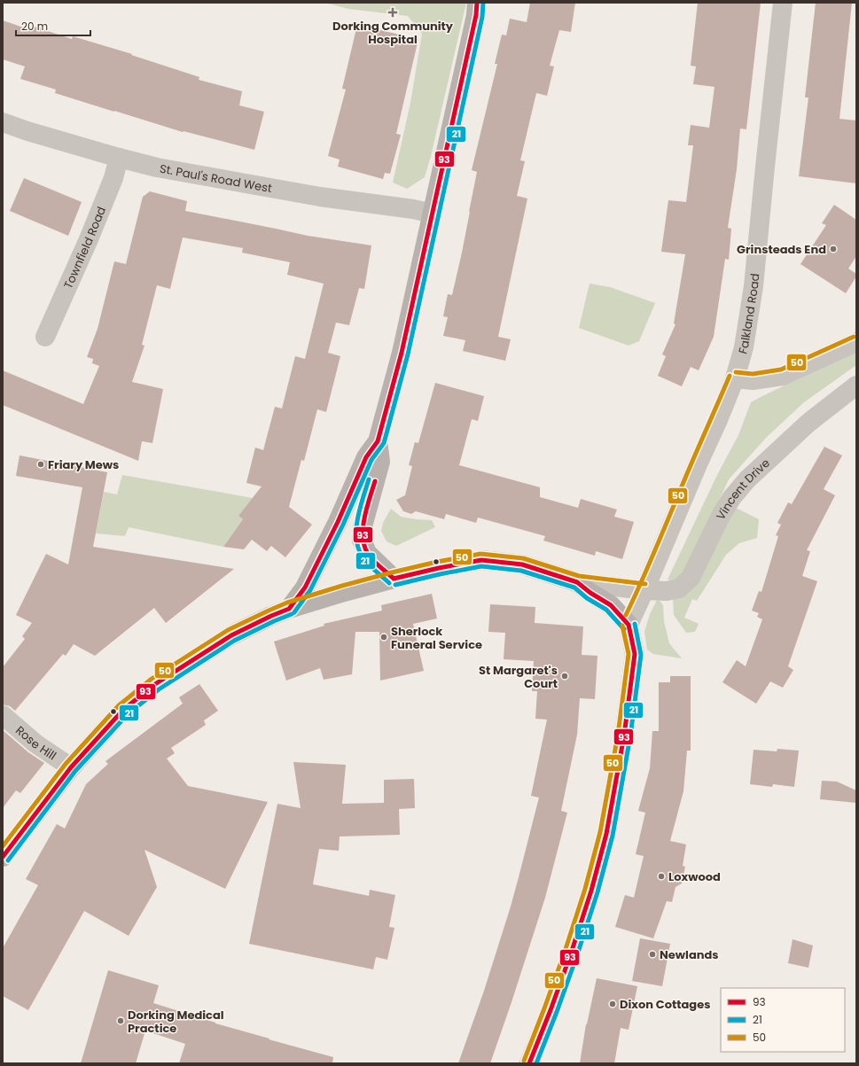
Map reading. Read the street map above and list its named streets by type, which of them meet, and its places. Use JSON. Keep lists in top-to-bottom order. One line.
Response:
{"streets":{"street":["St. Paul's Road West","Townfield Road","Falkland Road","Vincent Drive","Rose Hill"]},"crossings":[["St. Paul's Road West","Townfield Road"],["Falkland Road","Vincent Drive"]],"places":{"health":["Dorking Community Hospital"],"other":["Grinsteads End","Friary Mews","Sherlock Funeral Service","St Margaret's Court","Loxwood","Newlands","Dixon Cottages","Dorking Medical Practice"]},"lines":["transit line 93","transit line 21","transit line 50"],"legend":["93","21","50"],"scale_bar":"20 m"}
